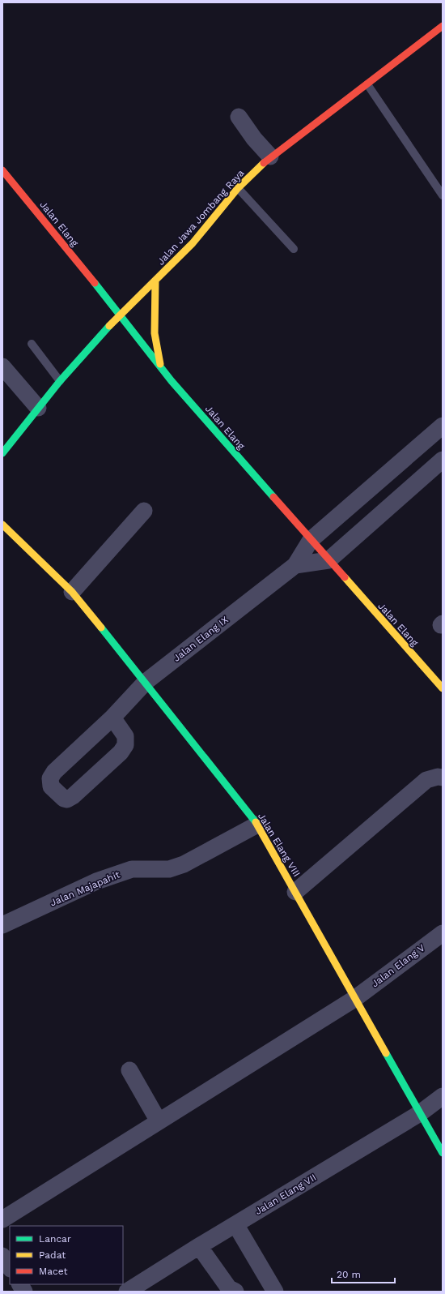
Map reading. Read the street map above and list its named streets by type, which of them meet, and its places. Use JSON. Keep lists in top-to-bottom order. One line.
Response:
{"streets":{"street":["Jalan Jawa Jombang Raya","Jalan Elang","Jalan Elang IX","Jalan Elang VIII","Jalan Majapahit","Jalan Elang V","Jalan Elang VII"]},"crossings":[["Jalan Jawa Jombang Raya","Jalan Elang"],["Jalan Elang","Jalan Elang IX"],["Jalan Elang IX","Jalan Elang VIII"],["Jalan Elang VIII","Jalan Majapahit"],["Jalan Elang VIII","Jalan Elang V"],["Jalan Elang VIII","Jalan Elang VII"]],"legend":["Lancar","Padat","Macet"],"scale_bar":"20 m"}
